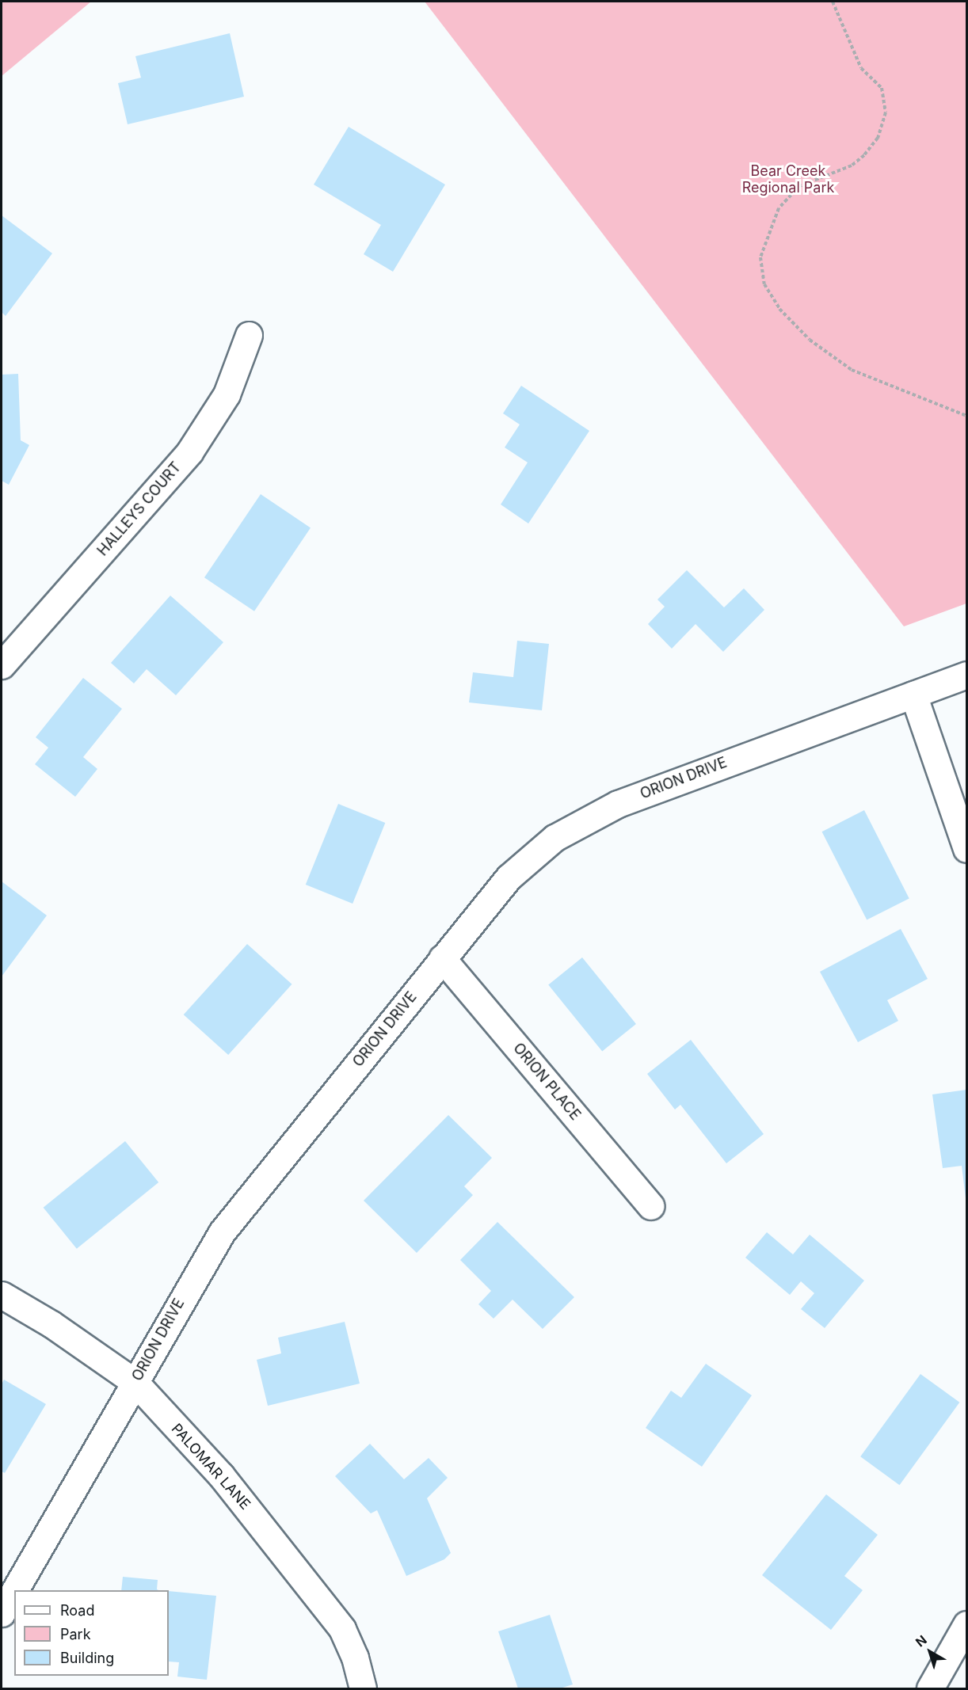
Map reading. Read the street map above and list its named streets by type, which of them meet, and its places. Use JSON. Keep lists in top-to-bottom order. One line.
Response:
{"streets":{"street":["HALLEYS COURT","ORION DRIVE","ORION PLACE","PALOMAR LANE"]},"crossings":[["ORION DRIVE","ORION PLACE"],["ORION DRIVE","PALOMAR LANE"]],"parks":["Bear Creek Regional Park"],"legend":["Road","Park","Building"],"north":"top left"}
